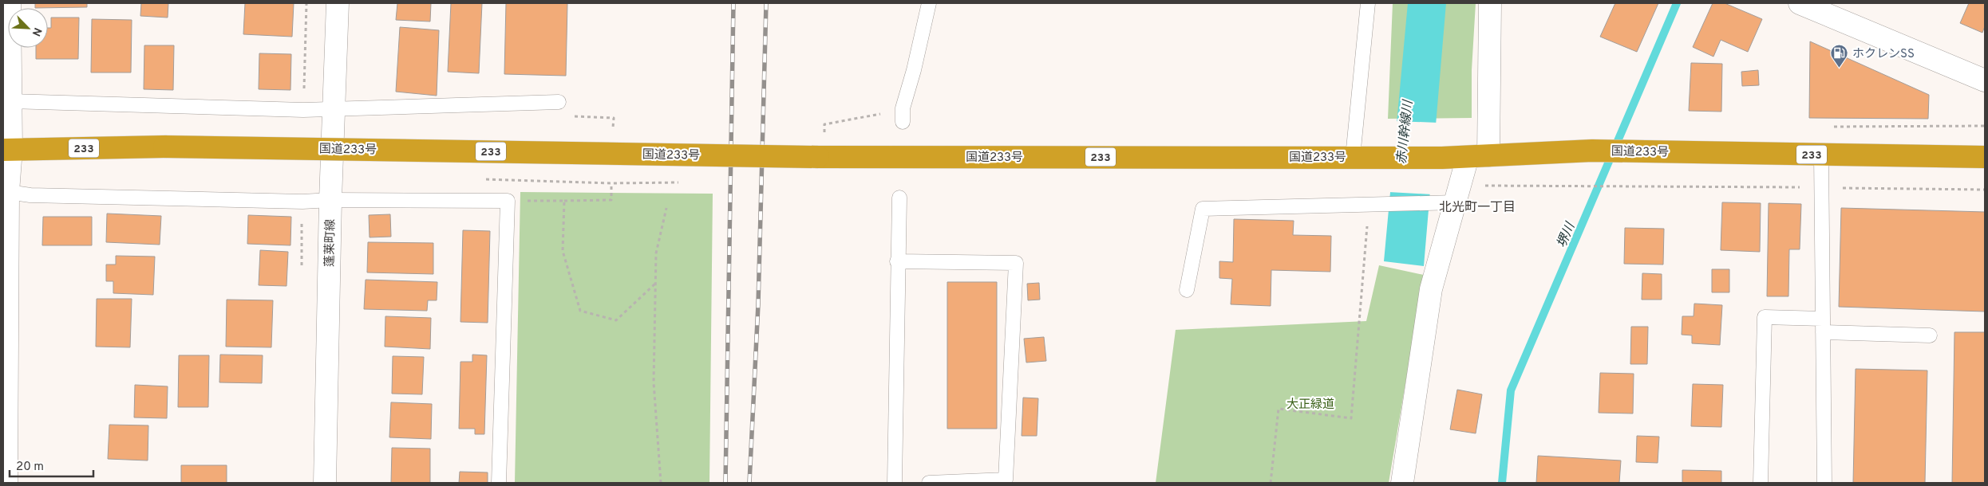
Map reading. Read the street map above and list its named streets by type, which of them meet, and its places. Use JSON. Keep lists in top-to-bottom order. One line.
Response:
{"streets":{"highway":["233","国道233号"],"street":["蓬莱町線"]},"districts":["北光町一丁目"],"water":["赤川幹線川","堺川"],"parks":["大正緑道"],"places":{"fuel station":["ホクレンSS"]},"scale_bar":"20 m","north":"bottom right"}
